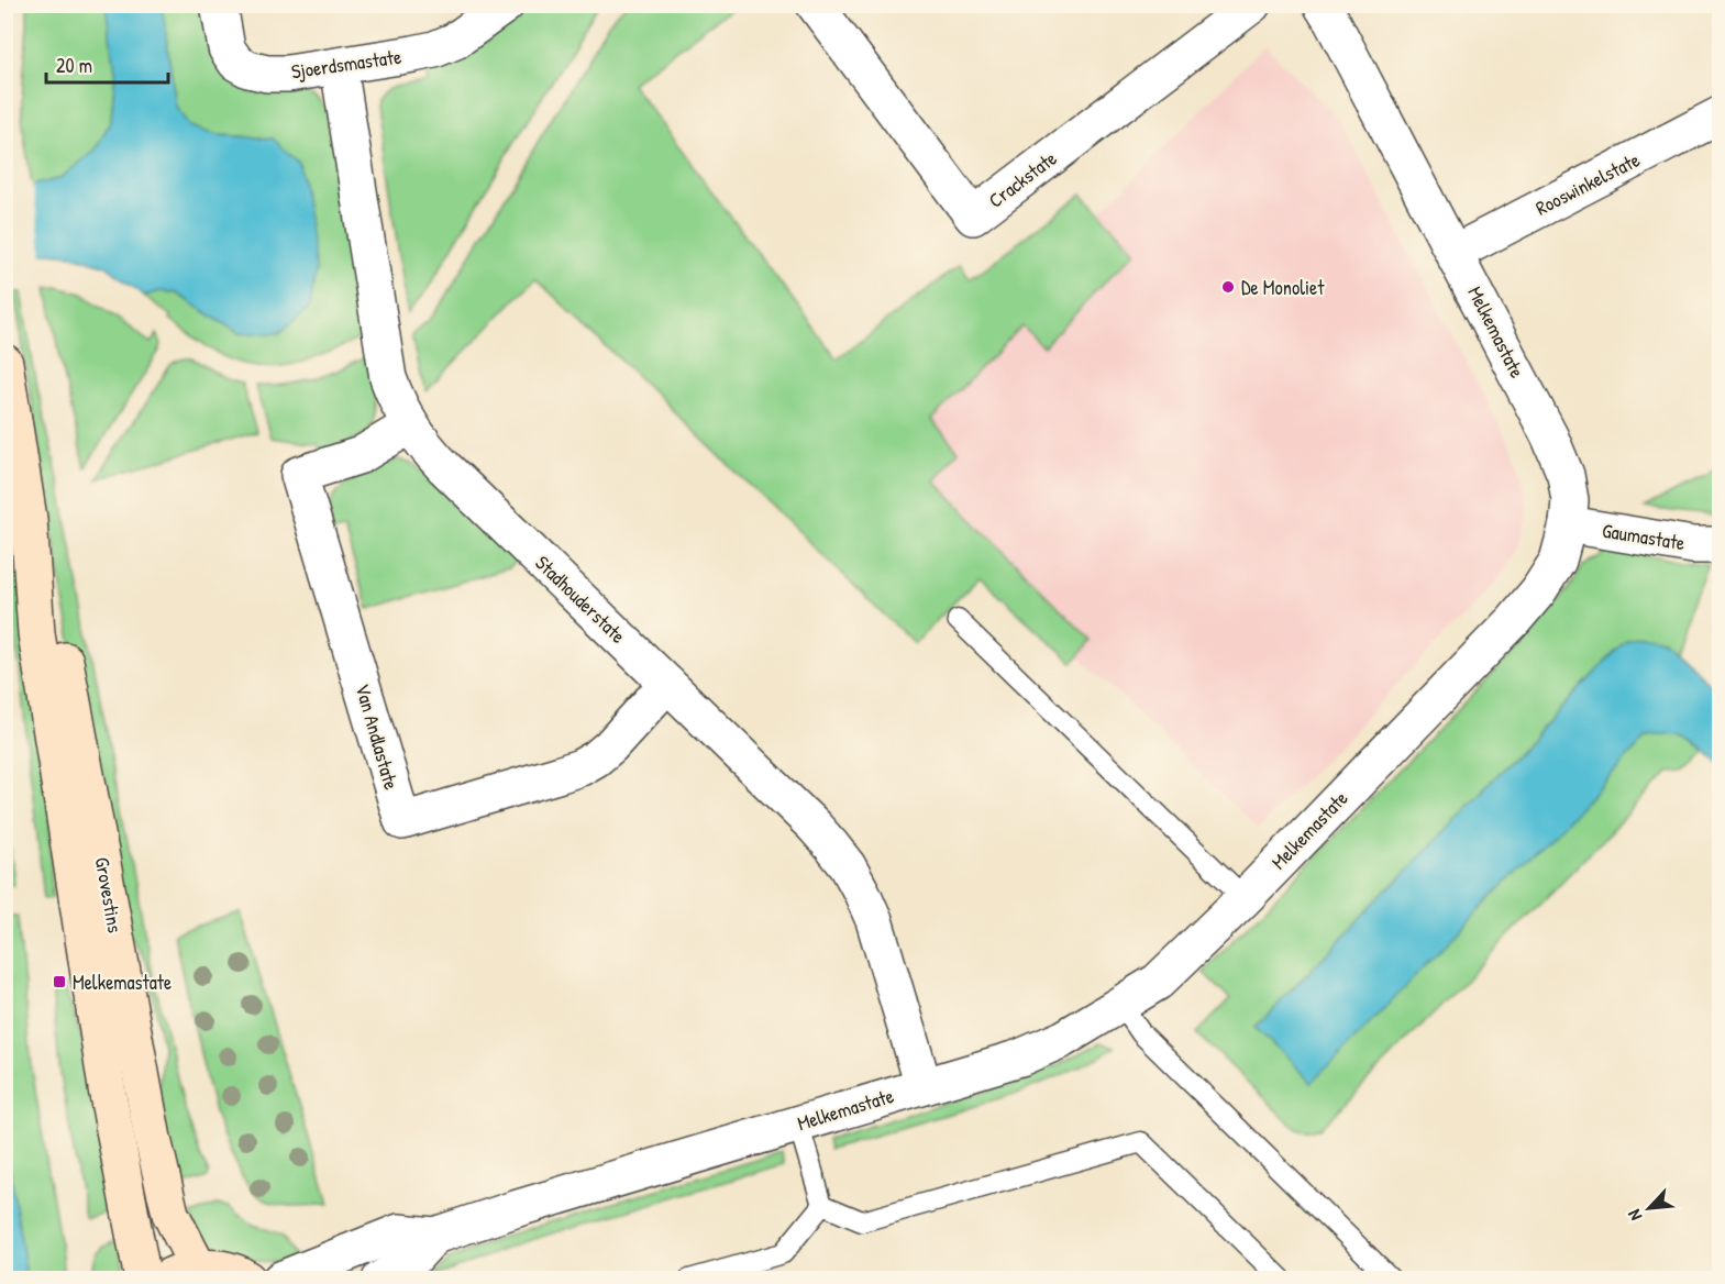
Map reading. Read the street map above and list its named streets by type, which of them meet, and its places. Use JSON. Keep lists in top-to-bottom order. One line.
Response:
{"streets":{"main road":["Grovestins"],"street":["Sjoerdsmastate","Crackstate","Rooswinkelstate","Melkemastate","Gaumastate","Stadhouderstate","Van Andlastate"]},"crossings":[["Sjoerdsmastate","Stadhouderstate"],["Rooswinkelstate","Melkemastate"],["Melkemastate","Gaumastate"],["Melkemastate","Stadhouderstate"],["Stadhouderstate","Van Andlastate"]],"places":{"other":["De Monoliet"],"transit":["Melkemastate"]},"scale_bar":"20 m","north":"bottom left"}
